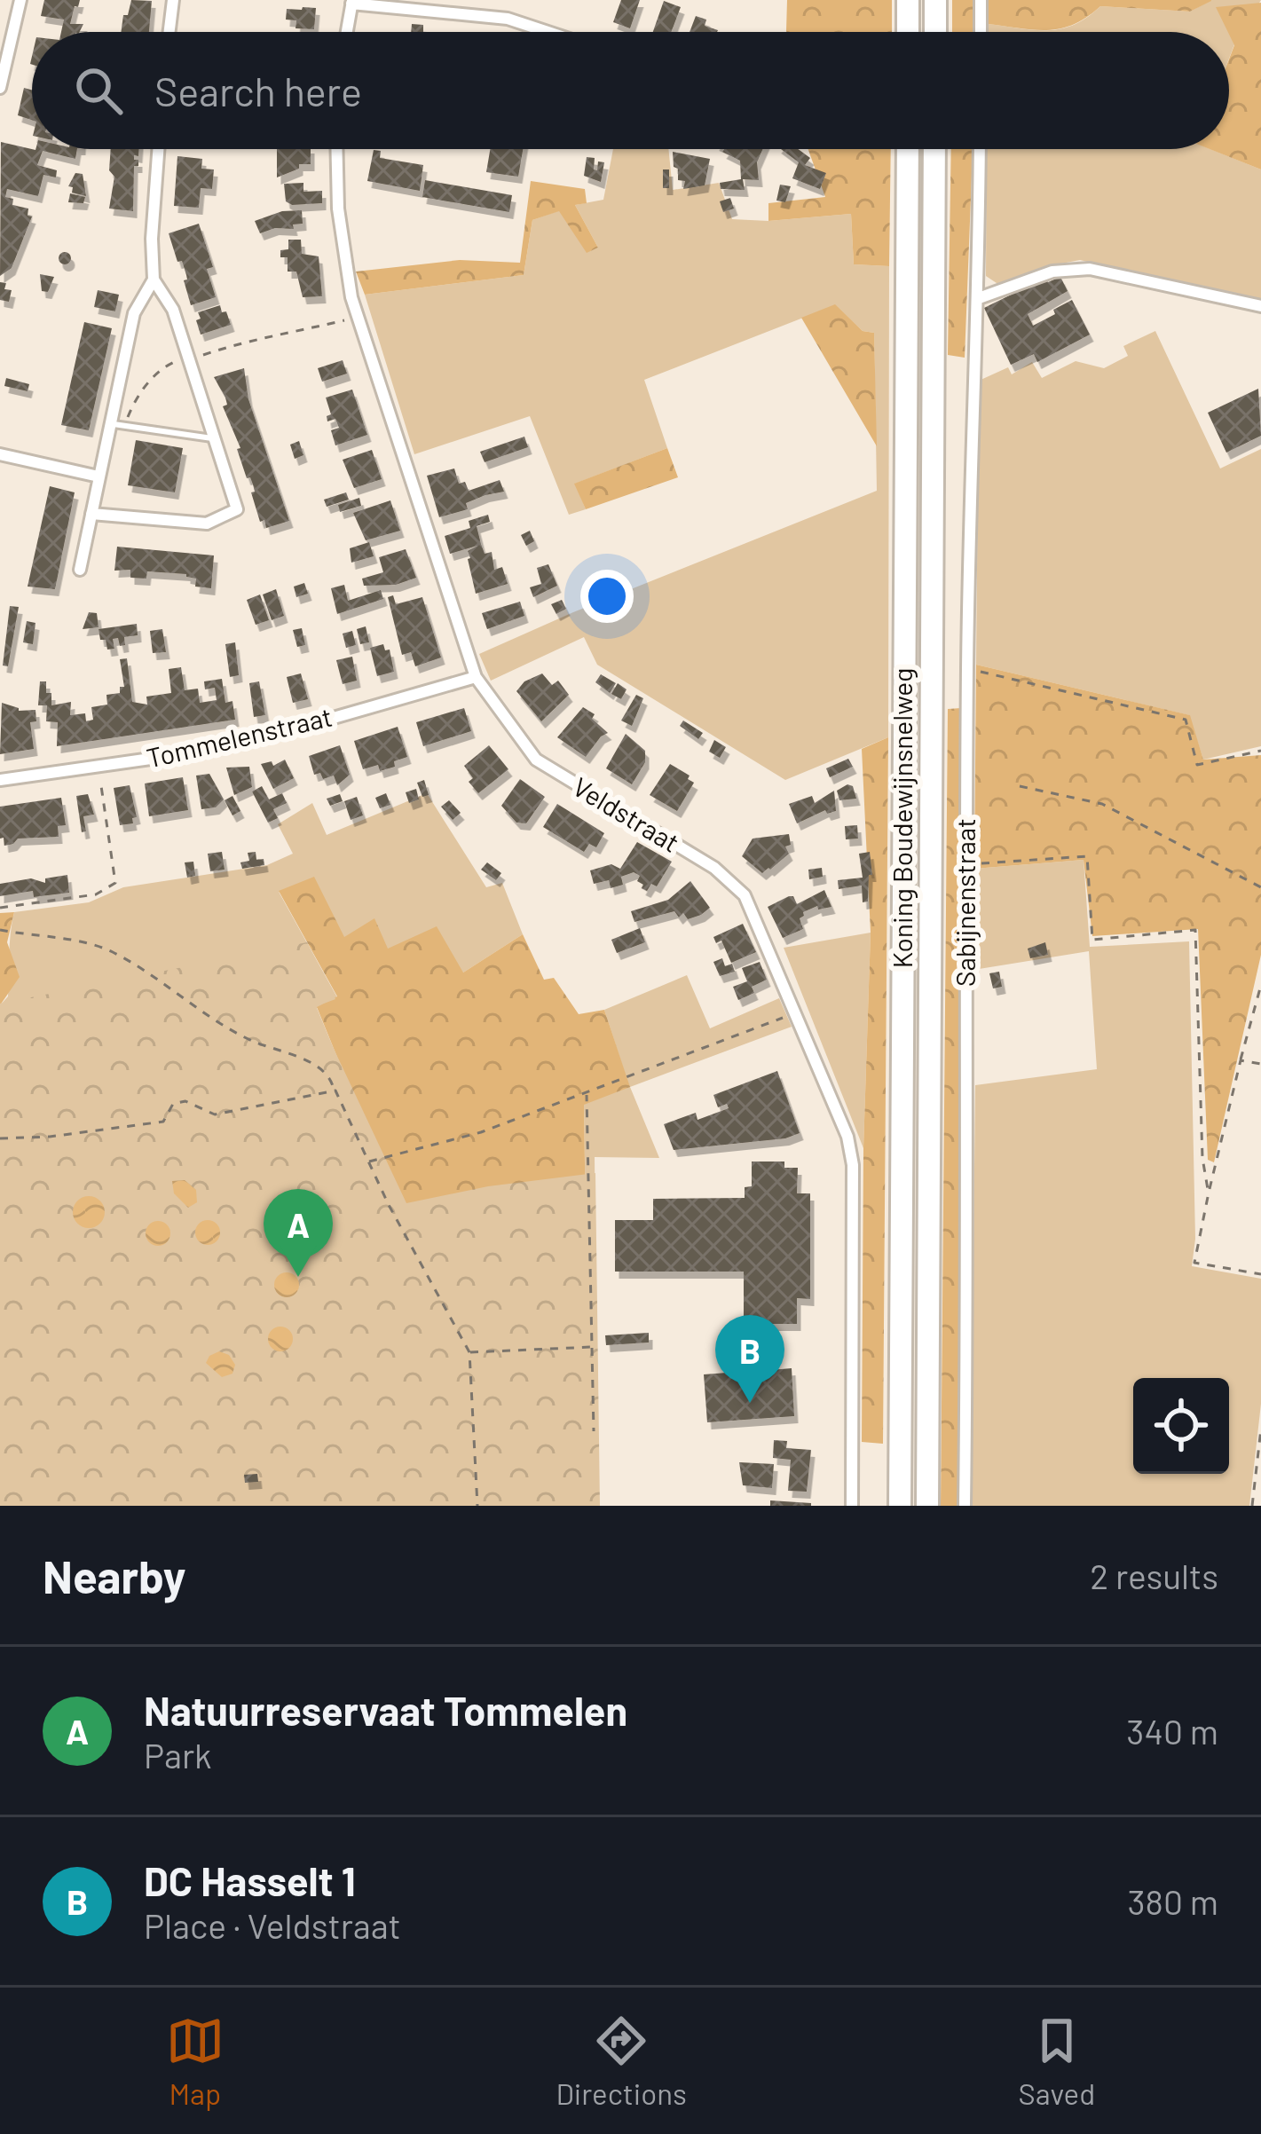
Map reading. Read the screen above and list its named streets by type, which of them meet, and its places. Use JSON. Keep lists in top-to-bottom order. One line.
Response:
{"streets":{"highway":["Koning Boudewijnsnelweg"],"street":["Tommelenstraat","Veldstraat","Sabijnenstraat"]},"crossings":[["Tommelenstraat","Veldstraat"]],"page":{"search":"Search here","pins":["A","B"],"heading":["Nearby","2 results"],"list":[{"mark":"A","name":"Natuurreservaat Tommelen","note":"Park","value":"340 m"},{"mark":"B","name":"DC Hasselt 1","note":"Place · Veldstraat","value":"380 m"}],"nav":["Map","Directions","Saved"]}}
